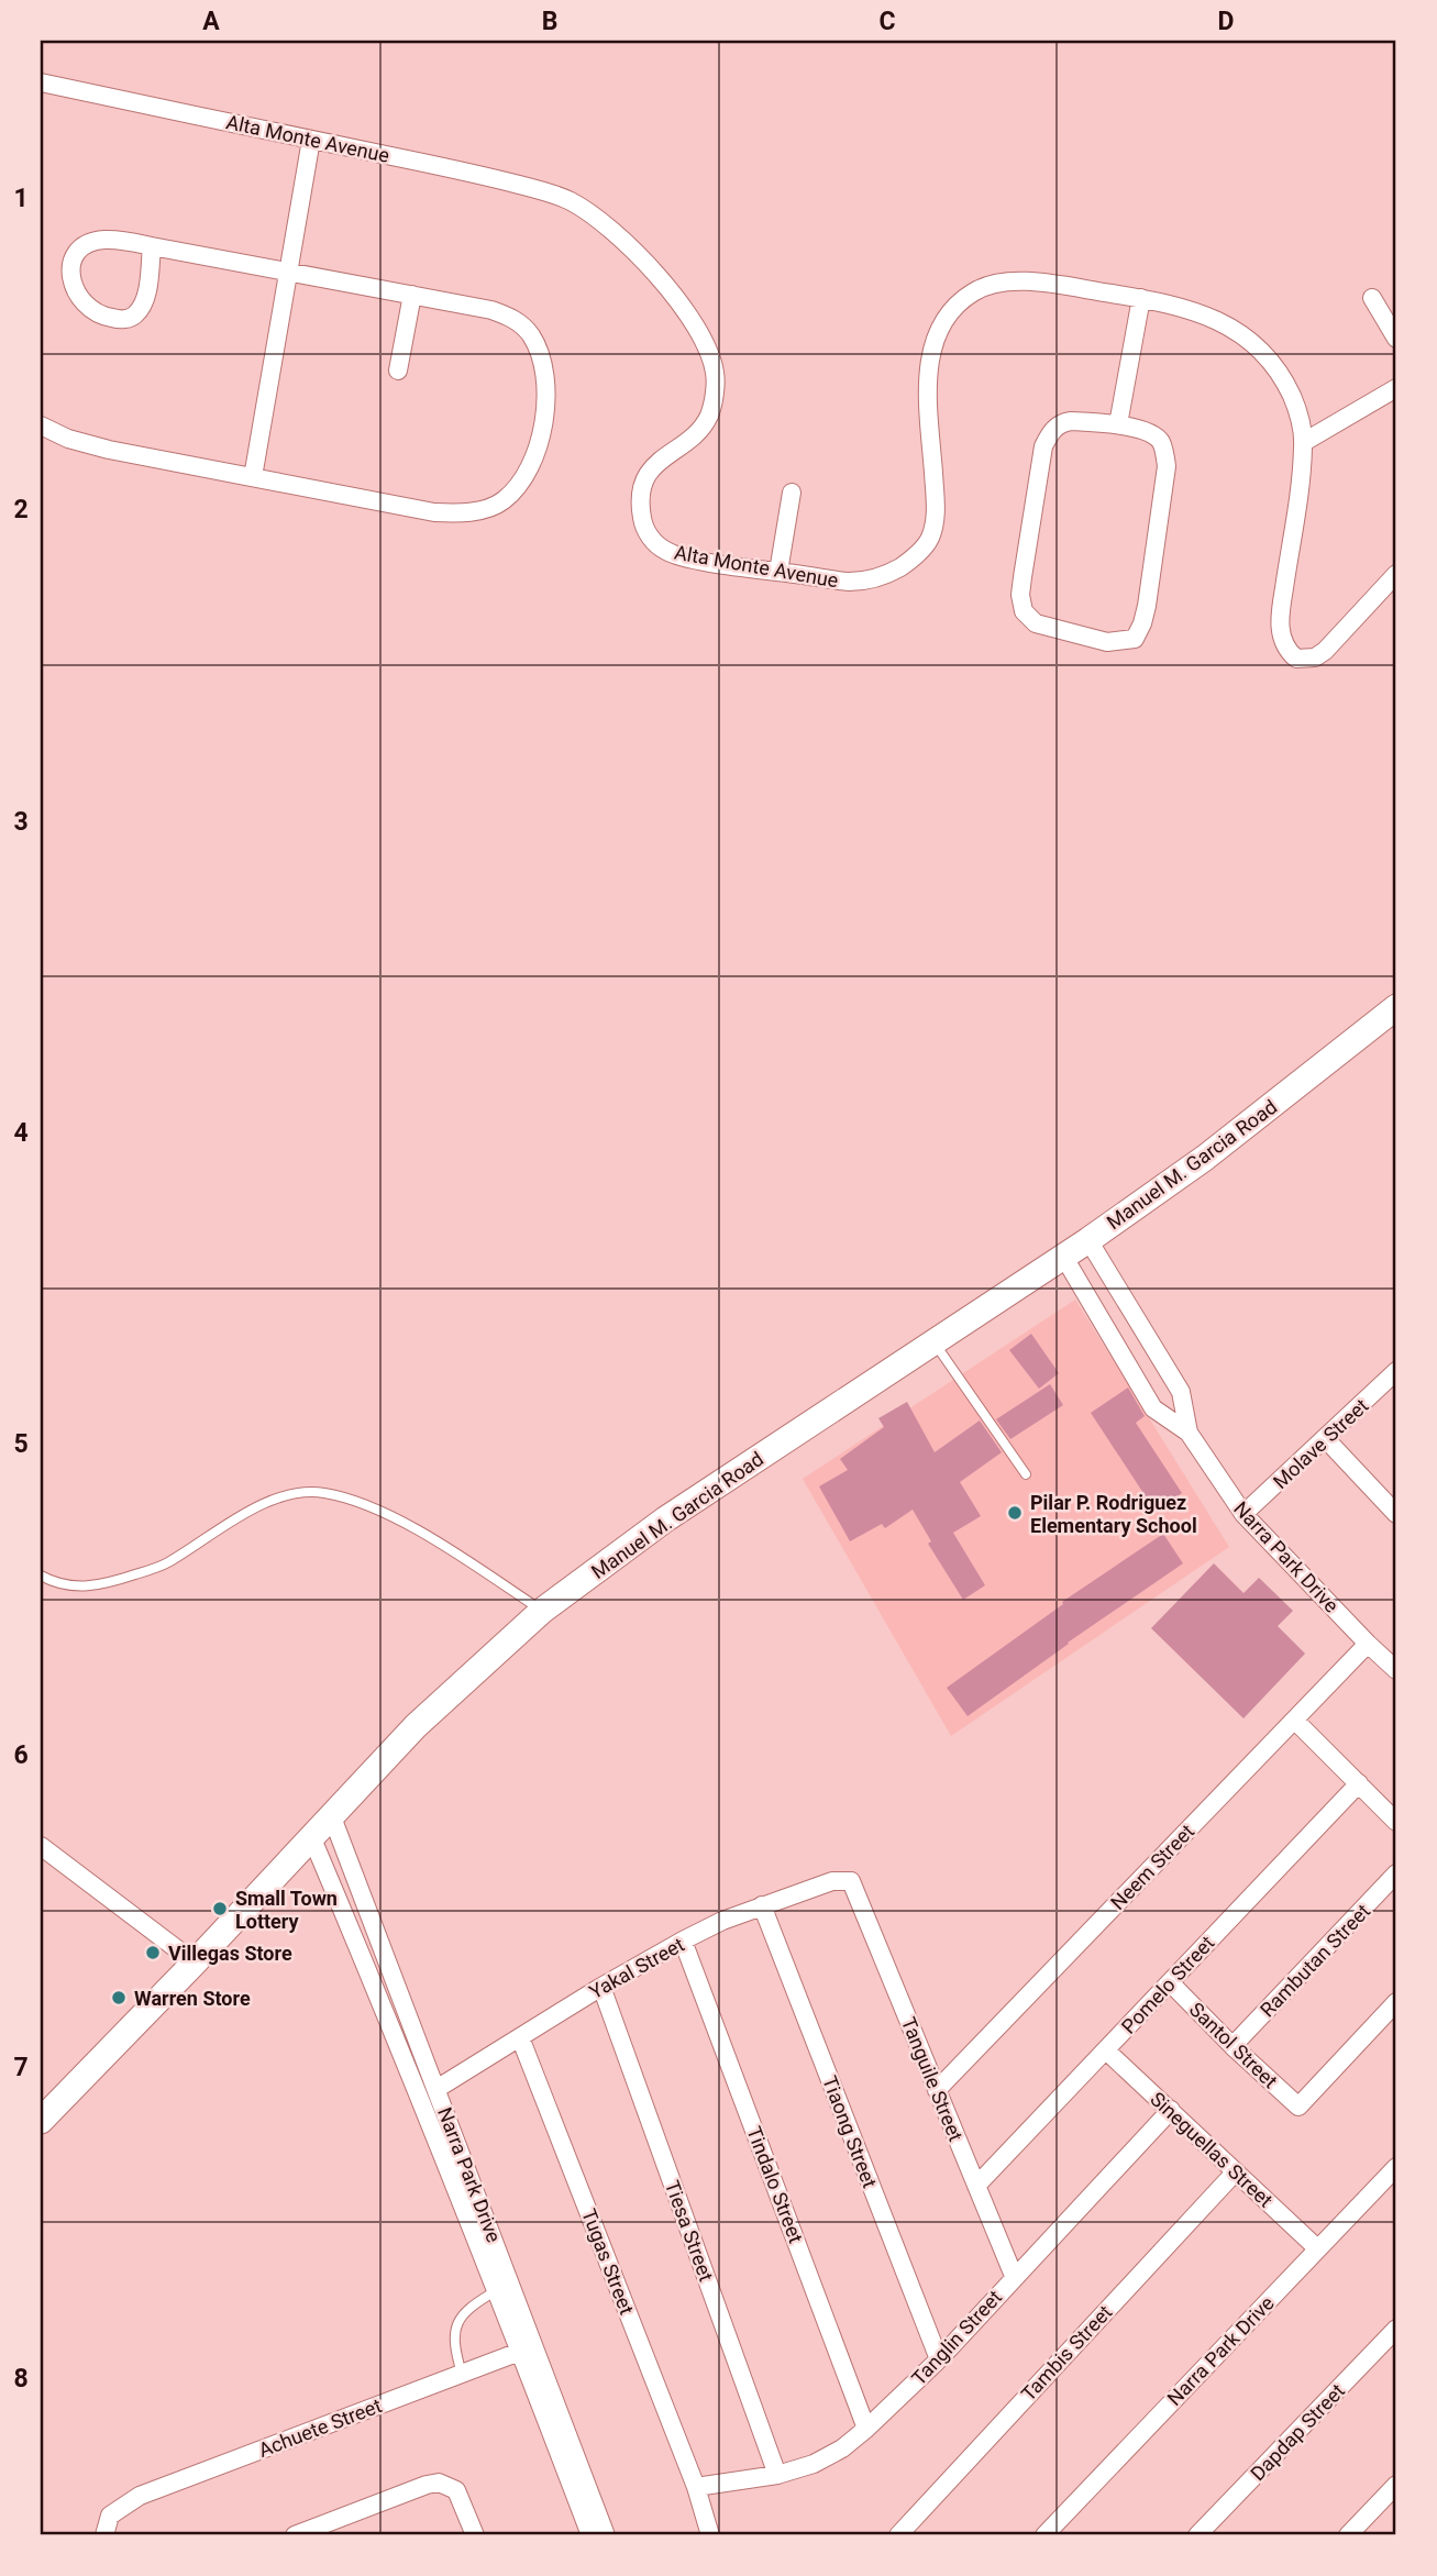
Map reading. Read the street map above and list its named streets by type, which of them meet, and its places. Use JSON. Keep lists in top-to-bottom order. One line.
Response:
{"streets":{"main road":["Manuel M. Garcia Road"],"street":["Alta Monte Avenue","Molave Street","Narra Park Drive","Neem Street","Rambutan Street","Yakal Street","Pomelo Street","Santol Street","Tanguile Street","Tiaong Street","Sineguellas Street","Tindalo Street","Tiesa Street","Tugas Street","Tanglin Street","Tambis Street","Achuete Street","Dapdap Street"]},"crossings":[["Manuel M. Garcia Road","Narra Park Drive"],["Molave Street","Narra Park Drive"],["Narra Park Drive","Neem Street"],["Narra Park Drive","Yakal Street"],["Narra Park Drive","Sineguellas Street"],["Narra Park Drive","Achuete Street"],["Neem Street","Tanguile Street"],["Rambutan Street","Santol Street"],["Yakal Street","Tanguile Street"],["Yakal Street","Tiaong Street"],["Yakal Street","Tindalo Street"],["Yakal Street","Tiesa Street"],["Yakal Street","Tugas Street"],["Pomelo Street","Santol Street"],["Pomelo Street","Tanguile Street"],["Pomelo Street","Sineguellas Street"],["Tanguile Street","Tanglin Street"],["Tiaong Street","Tanglin Street"],["Sineguellas Street","Tanglin Street"],["Sineguellas Street","Tambis Street"],["Tindalo Street","Tanglin Street"],["Tiesa Street","Tanglin Street"],["Tugas Street","Tanglin Street"]],"places":["Pilar P. Rodriguez Elementary School","Small Town Lottery","Villegas Store","Warren Store"],"grid":{"columns":["A","B","C","D"],"rows":["1","2","3","4","5","6","7","8"]}}
